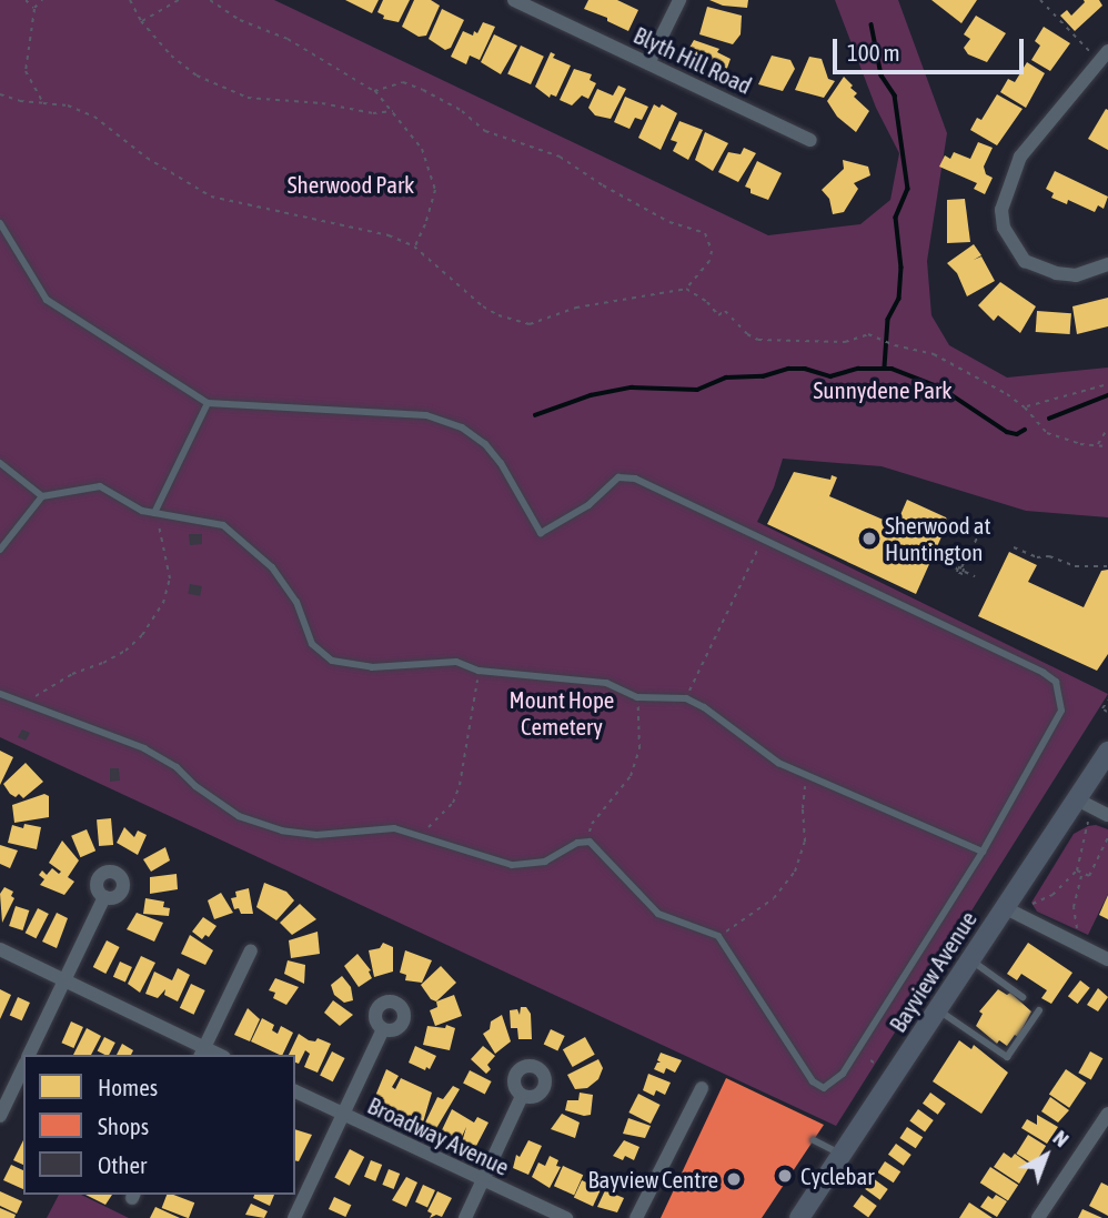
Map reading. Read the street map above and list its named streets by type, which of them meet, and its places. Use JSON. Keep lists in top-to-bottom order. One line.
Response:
{"streets":{"main road":["Bayview Avenue"],"street":["Blyth Hill Road","Broadway Avenue"]},"parks":["Sherwood Park","Sunnydene Park","Mount Hope Cemetery"],"places":["Sherwood at Huntington","Cyclebar","Bayview Centre"],"legend":["Homes","Shops","Other"],"scale_bar":"100 m","north":"top right"}
